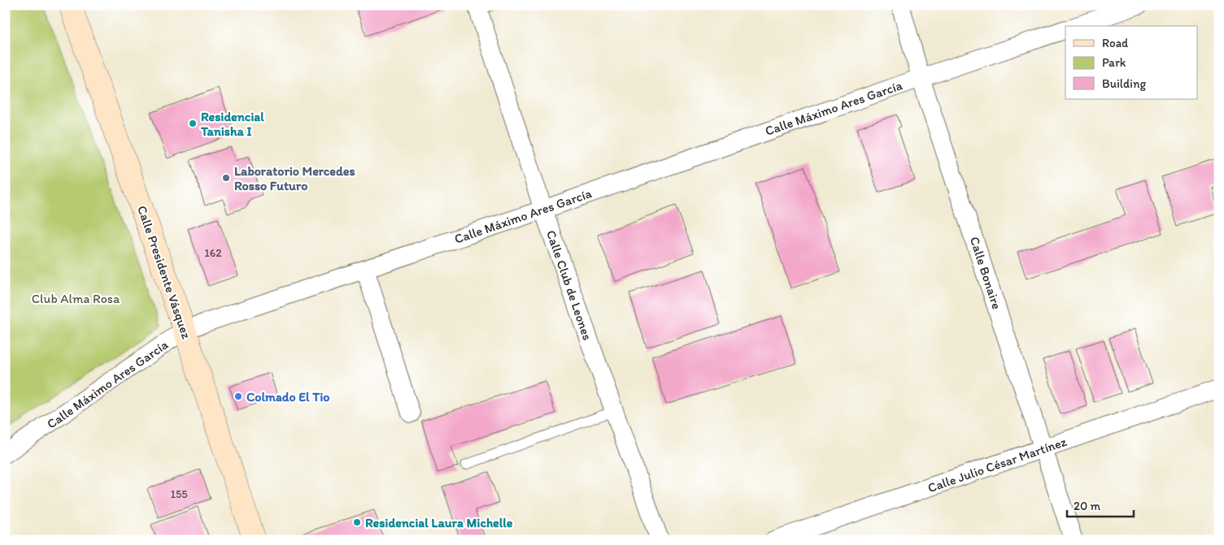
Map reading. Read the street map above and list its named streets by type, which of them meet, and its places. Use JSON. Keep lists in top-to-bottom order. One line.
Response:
{"streets":{"street":["Calle Máximo Ares García","Calle Presidente Vásquez","Calle Bonaire","Calle Club de Leones","Calle Julio César Martínez"]},"crossings":[["Calle Máximo Ares García","Calle Presidente Vásquez"],["Calle Máximo Ares García","Calle Bonaire"],["Calle Máximo Ares García","Calle Club de Leones"],["Calle Bonaire","Calle Julio César Martínez"]],"parks":["Club Alma Rosa"],"places":["Residencial Tanisha I","Laboratorio Mercedes Rosso Futuro","Colmado El Tio","Residencial Laura Michelle"],"house_numbers":["162","155"],"legend":["Road","Park","Building"],"scale_bar":"20 m"}
